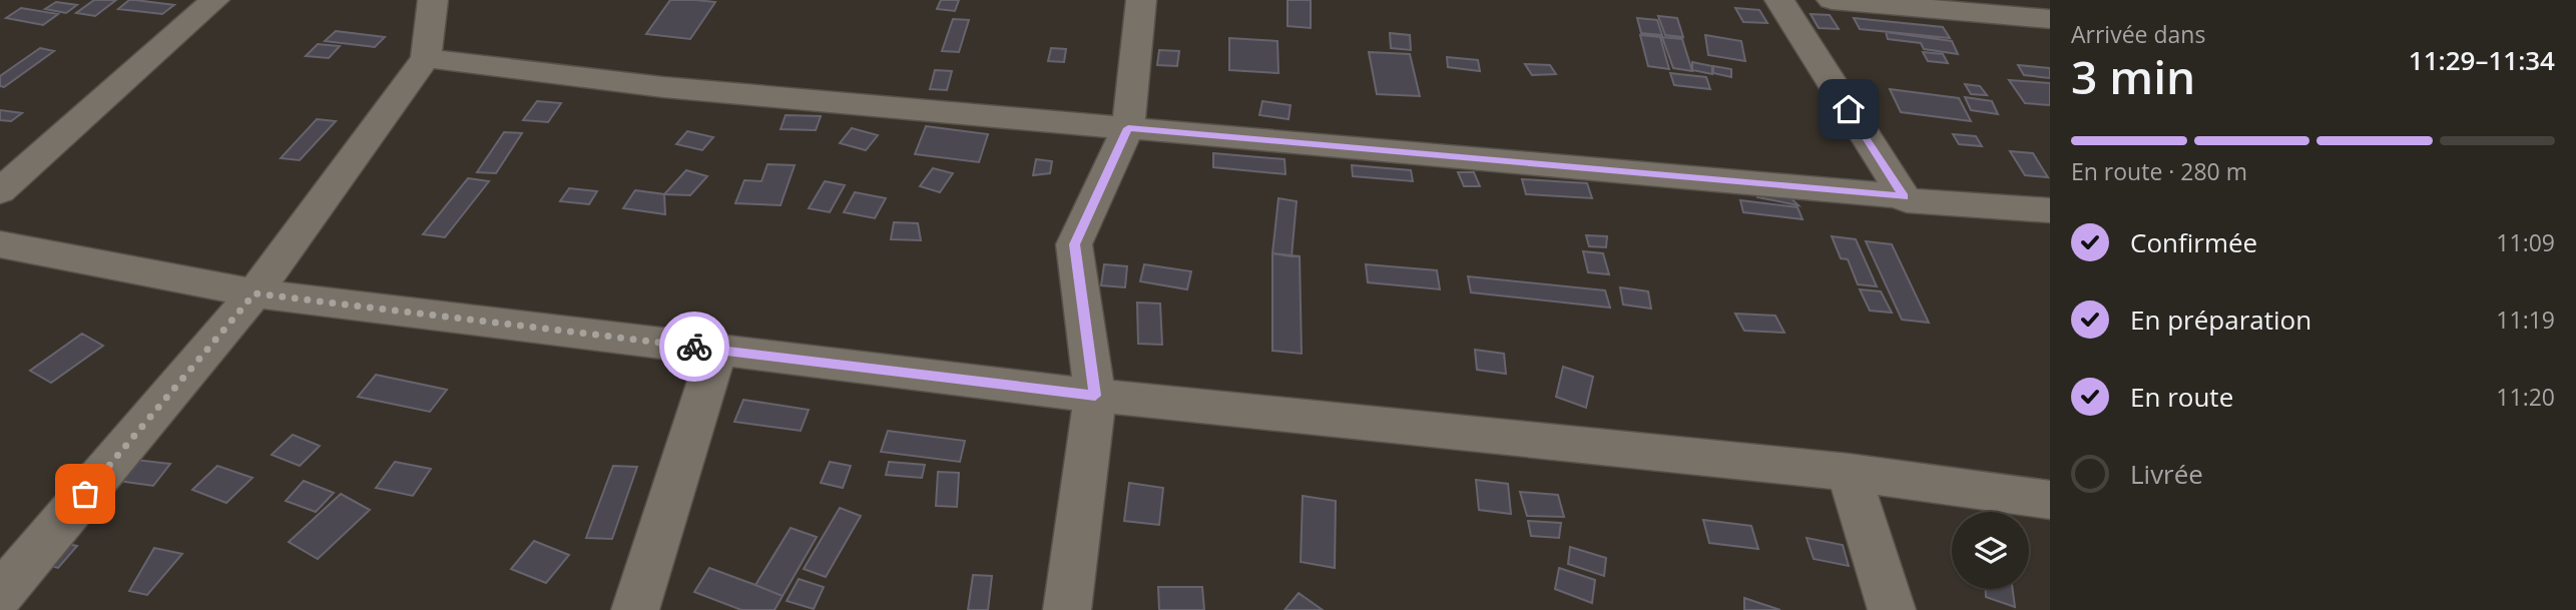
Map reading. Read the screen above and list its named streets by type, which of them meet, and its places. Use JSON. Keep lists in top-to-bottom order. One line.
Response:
{"page":{"heading":["3 min","Arrivée dans","11:29–11:34"],"bar":"En route · 280 m","list":[["Confirmée","11:09"],["En préparation","11:19"],["En route","11:20"],"Livrée"]}}
